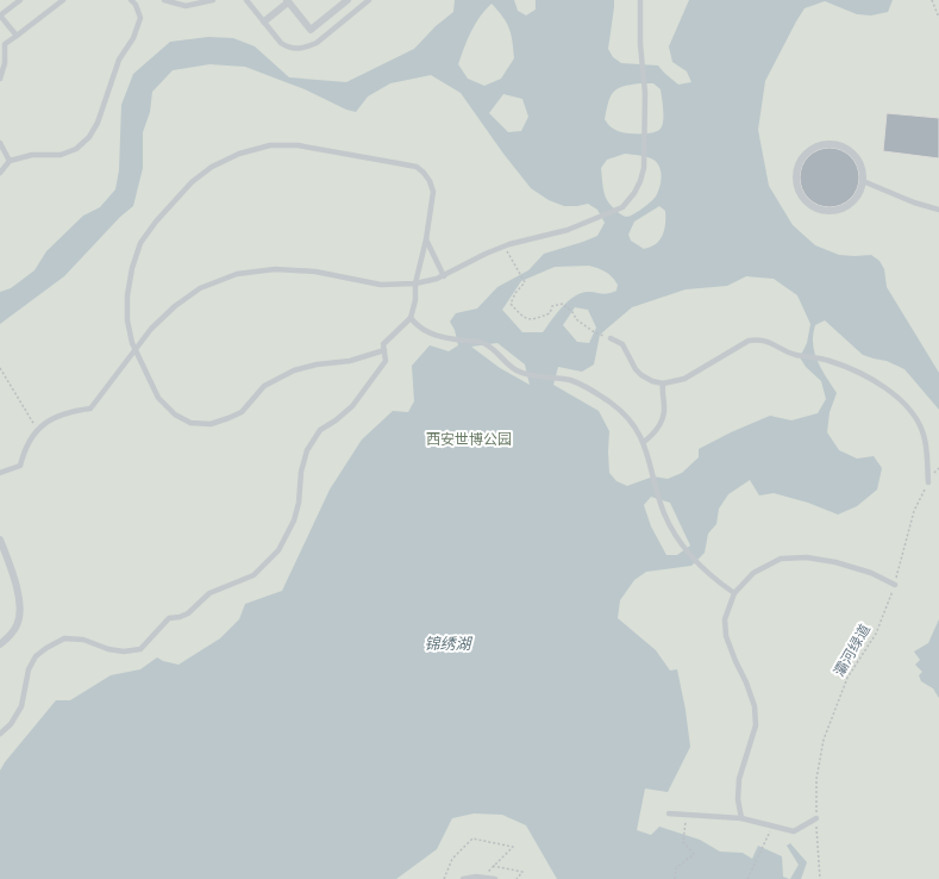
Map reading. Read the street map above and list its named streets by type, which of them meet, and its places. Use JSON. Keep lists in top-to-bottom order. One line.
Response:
{"streets":{"path":["灞河绿道"]},"water":["锦绣湖"],"parks":["西安世博公园"]}
